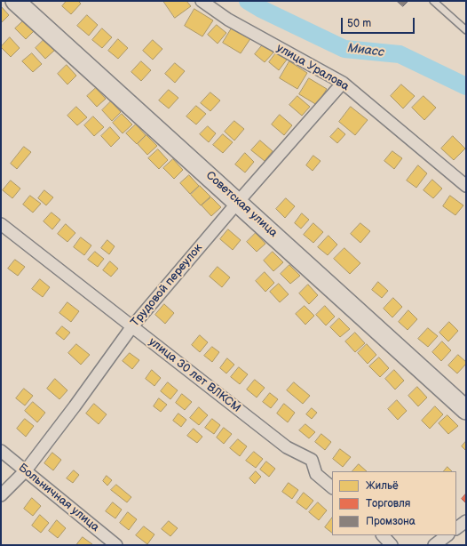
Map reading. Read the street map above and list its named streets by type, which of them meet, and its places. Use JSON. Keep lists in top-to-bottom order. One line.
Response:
{"streets":{"main road":["Советская улица"],"street":["улица Уралова","Трудовой переулок","улица 30 лет ВЛКСМ","Больничная улица"]},"crossings":[["улица Уралова","Трудовой переулок"],["Советская улица","Трудовой переулок"],["Трудовой переулок","улица 30 лет ВЛКСМ"],["Трудовой переулок","Больничная улица"]],"water":["Миасс"],"legend":["Жильё","Торговля","Промзона"],"scale_bar":"50 m"}
